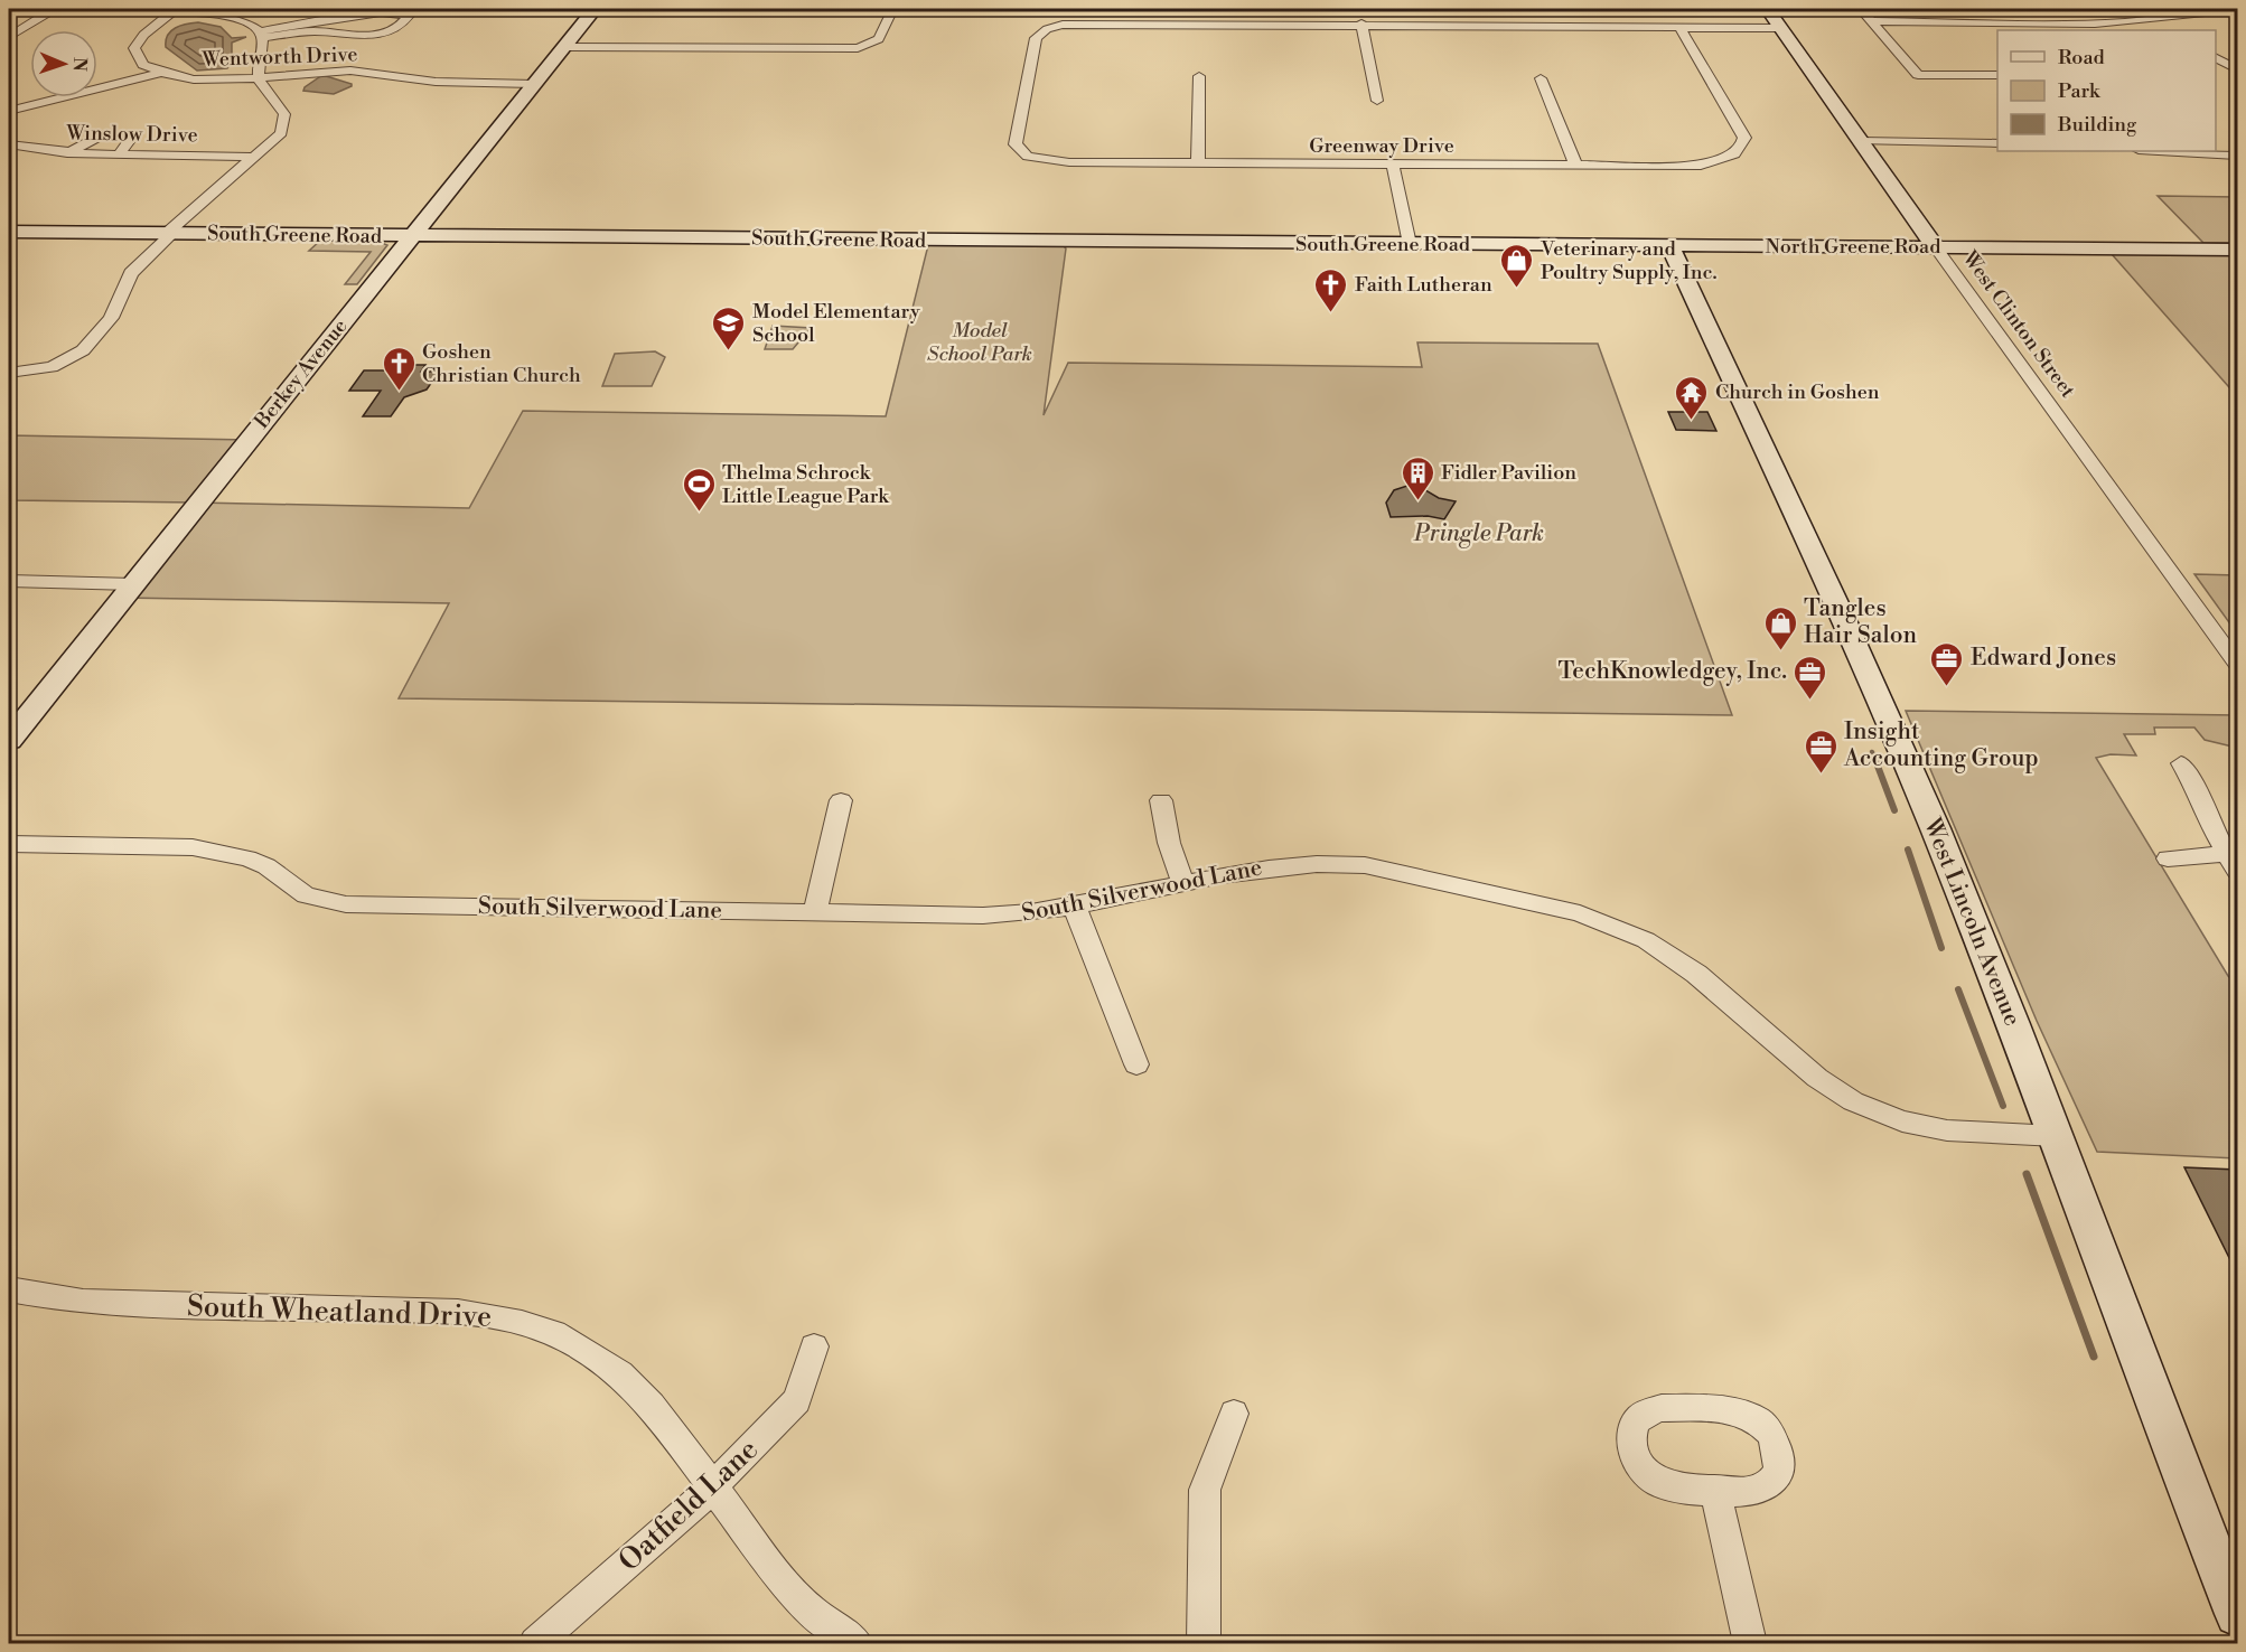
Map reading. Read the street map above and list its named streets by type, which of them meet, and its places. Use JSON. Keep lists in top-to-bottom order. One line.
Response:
{"streets":{"street":["Wentworth Drive","Winslow Drive","Greenway Drive","South Greene Road","North Greene Road","West Clinton Street","Berkey Avenue","South Silverwood Lane","West Lincoln Avenue","South Wheatland Drive","Oatfield Lane"]},"crossings":[["Wentworth Drive","Berkey Avenue"],["South Greene Road","North Greene Road"],["South Greene Road","Berkey Avenue"],["South Greene Road","West Lincoln Avenue"],["North Greene Road","West Clinton Street"],["North Greene Road","West Lincoln Avenue"],["South Silverwood Lane","West Lincoln Avenue"],["South Wheatland Drive","Oatfield Lane"]],"parks":["Model School Park","Pringle Park"],"places":{"shop":["Veterinary and Poultry Supply, Inc.","Tangles Hair Salon"],"church":["Faith Lutheran","Goshen Christian Church"],"school or university":["Model Elementary School"],"temple":["Church in Goshen"],"building":["Fidler Pavilion"],"sports":["Thelma Schrock Little League Park"],"office":["Edward Jones","TechKnowledgey, Inc.","Insight Accounting Group"]},"legend":["Road","Park","Building"],"north":"right"}
